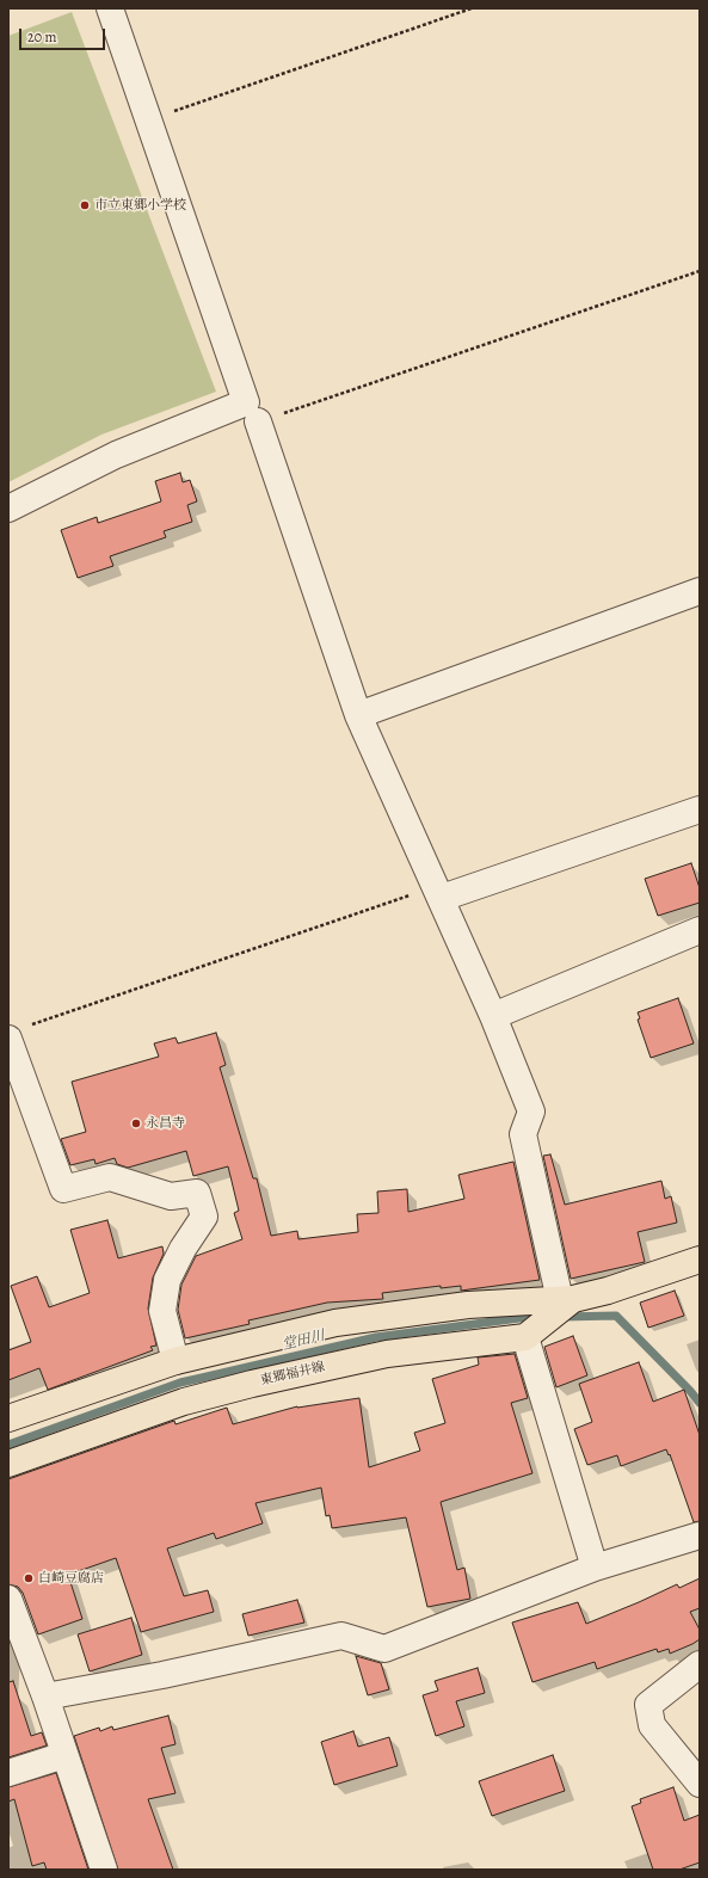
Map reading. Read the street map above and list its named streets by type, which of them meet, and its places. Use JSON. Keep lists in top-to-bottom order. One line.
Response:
{"streets":{"main road":["東郷福井線"]},"water":["堂田川"],"places":["市立東郷小学校","永昌寺","白崎豆腐店"],"scale_bar":"20 m"}
